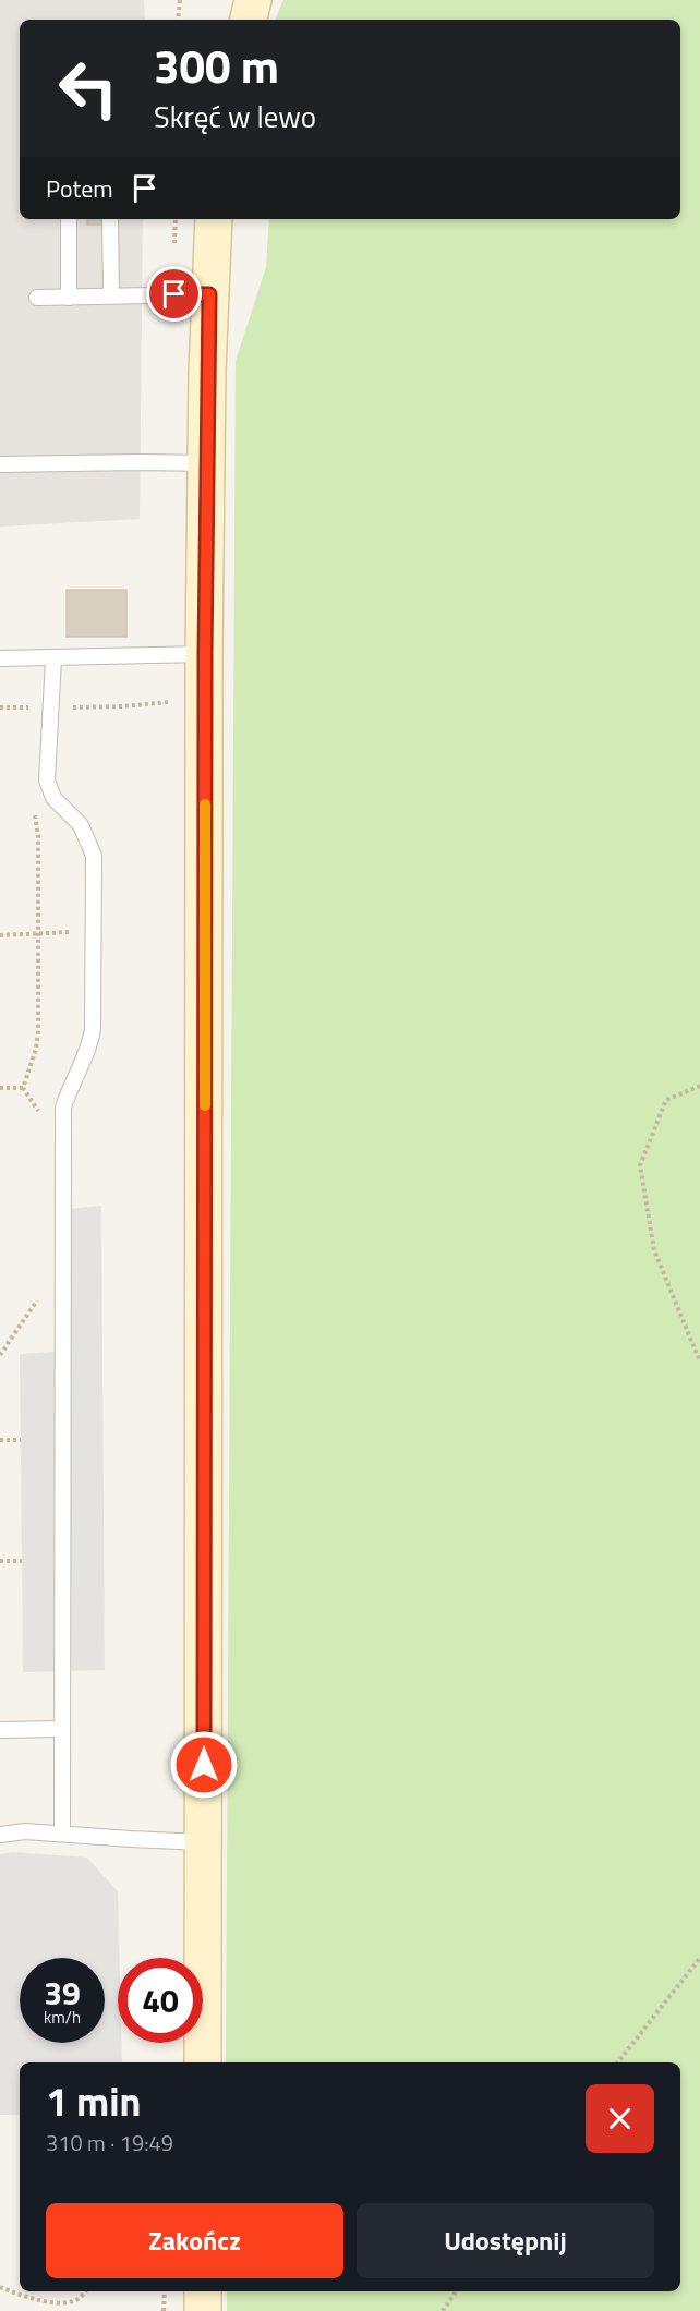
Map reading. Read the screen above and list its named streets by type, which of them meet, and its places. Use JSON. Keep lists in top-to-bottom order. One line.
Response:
{"page":{"turn":["300 m","Skręć w lewo"],"then":"Potem","speed":"39 km/h","limit":"40","heading":["1 min","310 m · 19:49"],"buttons":["Zakończ","Udostępnij"]}}
